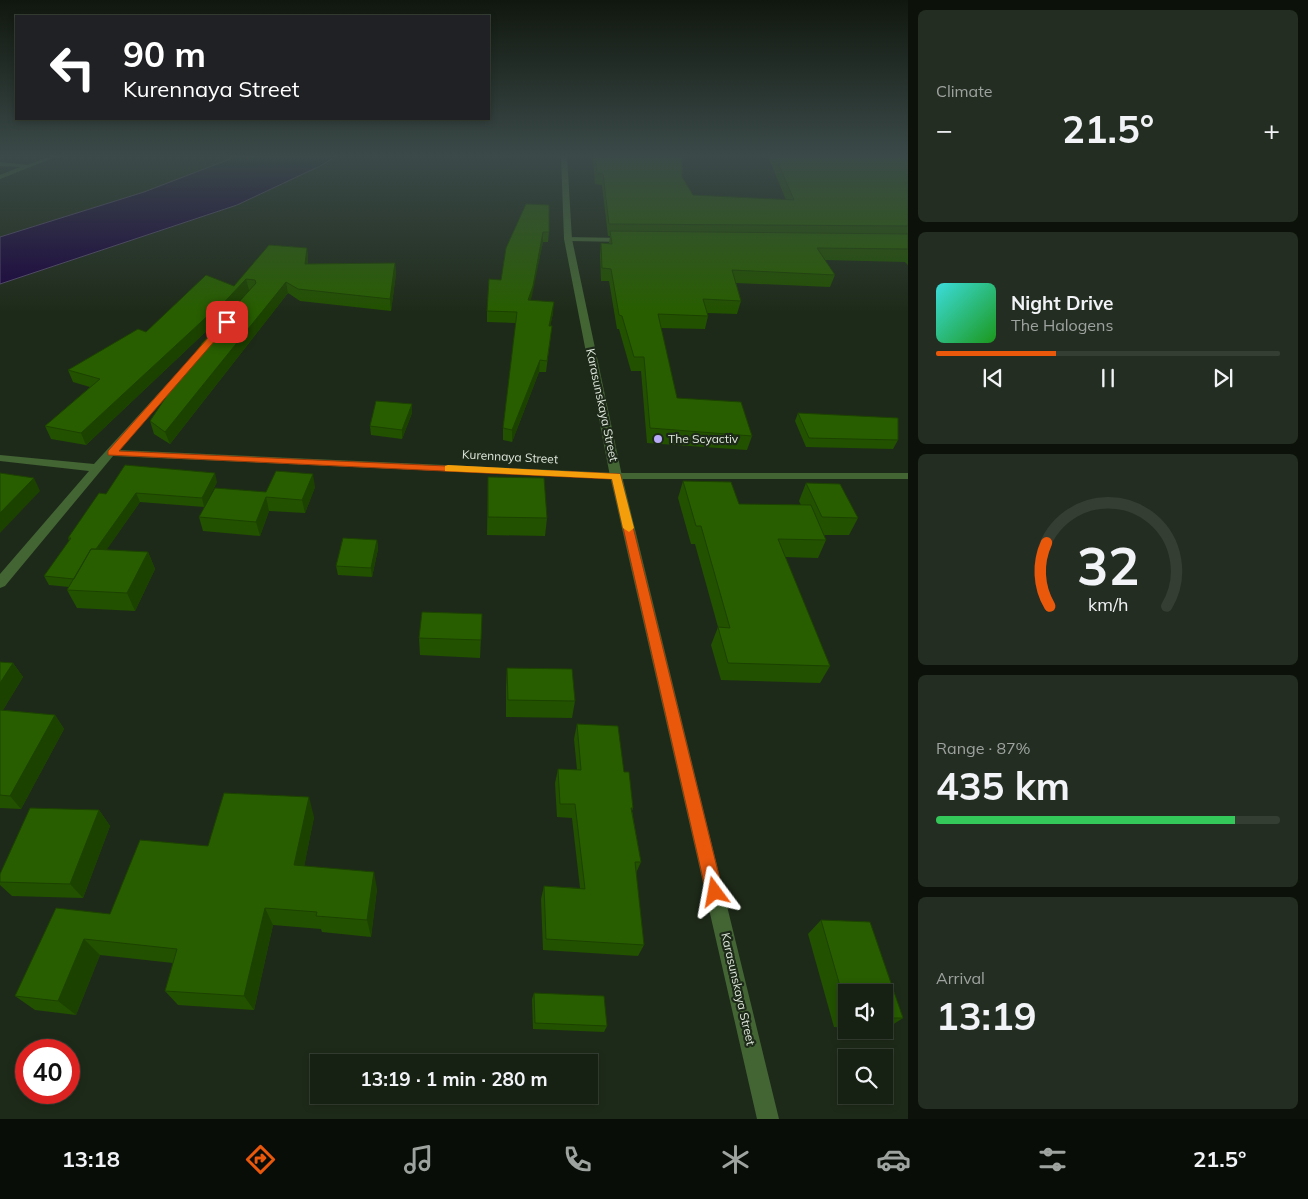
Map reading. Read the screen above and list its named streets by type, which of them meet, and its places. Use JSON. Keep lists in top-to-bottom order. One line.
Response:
{"streets":{"street":["Karasunskaya Street","Kurennaya Street"]},"crossings":[["Karasunskaya Street","Kurennaya Street"]],"places":["The Scyactiv"],"page":{"tile":["Climate",["Range · 87%","435 km"],["Arrival","13:19"]],"turn":["90 m","Kurennaya Street"],"heat":["−","21.5°","+"],"song":["Night Drive","The Halogens"],"limit":"40","trip":"13:19 · 1 min · 280 m","tabs":["13:18","21.5°"],"gauge":["32","km/h"]}}
